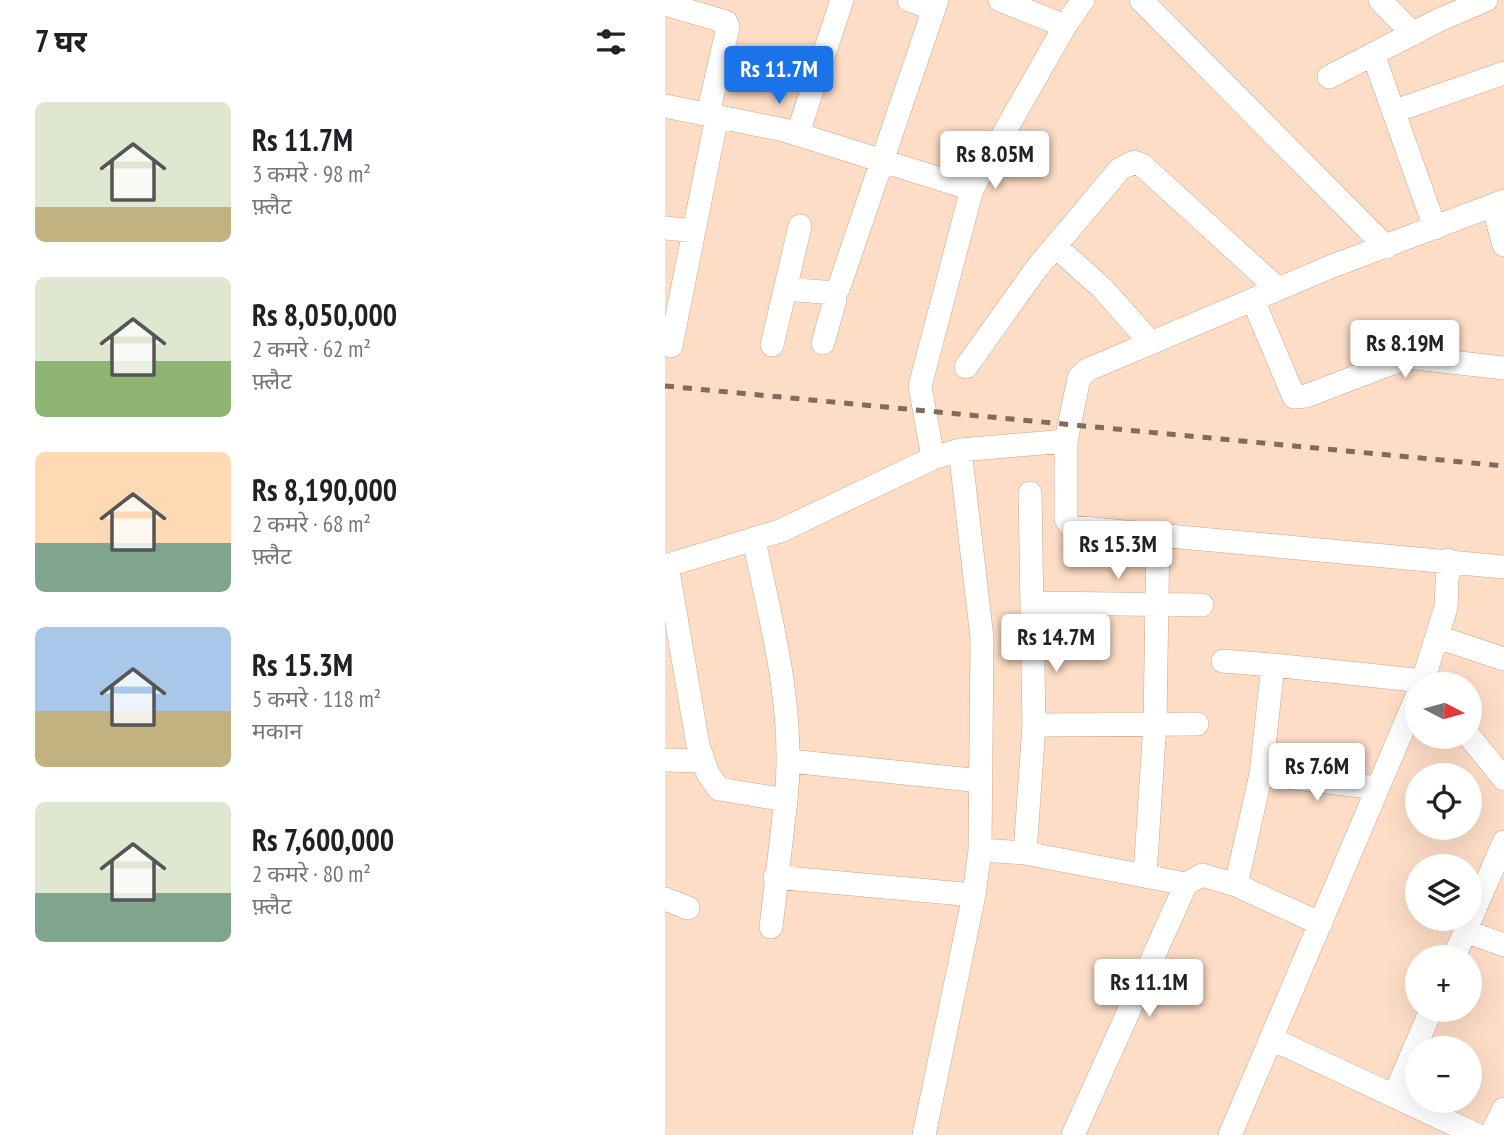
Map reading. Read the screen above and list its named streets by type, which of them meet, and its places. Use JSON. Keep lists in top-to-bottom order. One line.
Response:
{"north":"right","page":{"heading":"7 घर","price":["Rs 11.7M","Rs 8.05M","Rs 8.19M","Rs 15.3M","Rs 14.7M","Rs 7.6M","Rs 11.1M"],"list":[{"name":"Rs 11.7M","note":"3 कमरे · 98 m² · फ़्लैट"},{"name":"Rs 8,050,000","note":"2 कमरे · 62 m² · फ़्लैट"},{"name":"Rs 8,190,000","note":"2 कमरे · 68 m² · फ़्लैट"},{"name":"Rs 15.3M","note":"5 कमरे · 118 m² · मकान"},{"name":"Rs 7,600,000","note":"2 कमरे · 80 m² · फ़्लैट"}],"map_buttons":["+","−"]}}
